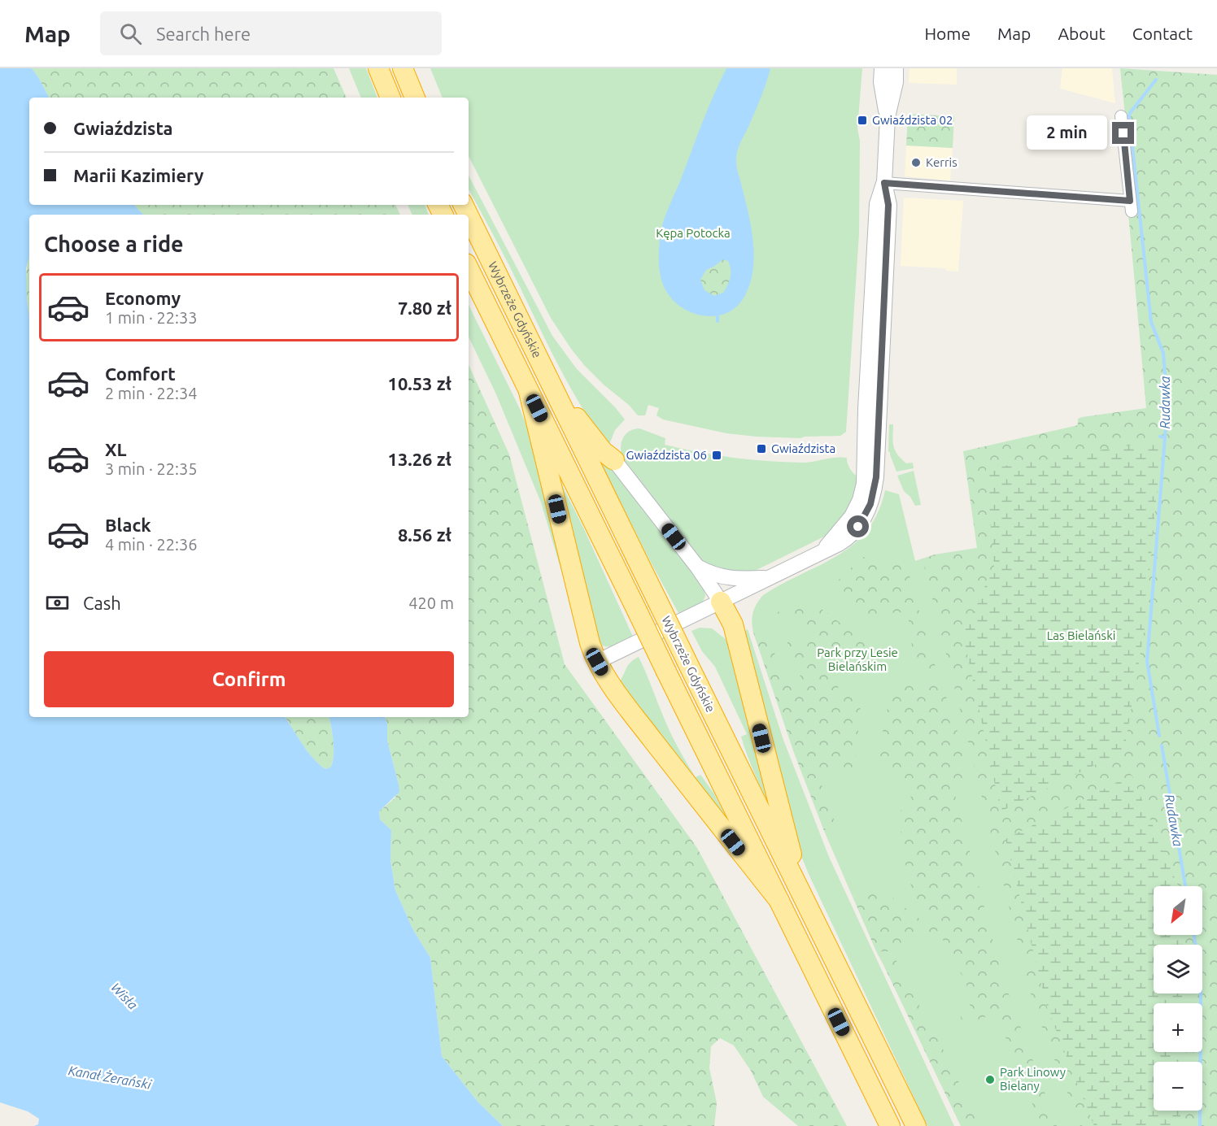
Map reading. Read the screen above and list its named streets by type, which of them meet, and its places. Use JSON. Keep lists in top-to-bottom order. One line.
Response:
{"streets":{"highway":["Wybrzeże Gdyńskie"]},"water":["Rudawka","Wisła","Kanał Żerański"],"parks":["Kępa Potocka","Las Bielański","Park przy Lesie Bielańskim"],"places":{"transit":["Gwiaździsta 02","Gwiaździsta","Gwiaździsta 06"],"other":["Kerris","Park Linowy Bielany"]},"north":"bottom left","page":{"header":"Map","search":"Search here","nav":["Home","Map","About","Contact"],"banner":["Gwiaździsta","Marii Kazimiery"],"bubble":"2 min","heading":"Choose a ride","list":[{"name":"Economy","note":"1 min · 22:33","value":"7.80 zł"},{"name":"Comfort","note":"2 min · 22:34","value":"10.53 zł"},{"name":"XL","note":"3 min · 22:35","value":"13.26 zł"},{"name":"Black","note":"4 min · 22:36","value":"8.56 zł"}],"pay":["Cash","420 m"],"buttons":"Confirm","map_buttons":["+","−"]}}
